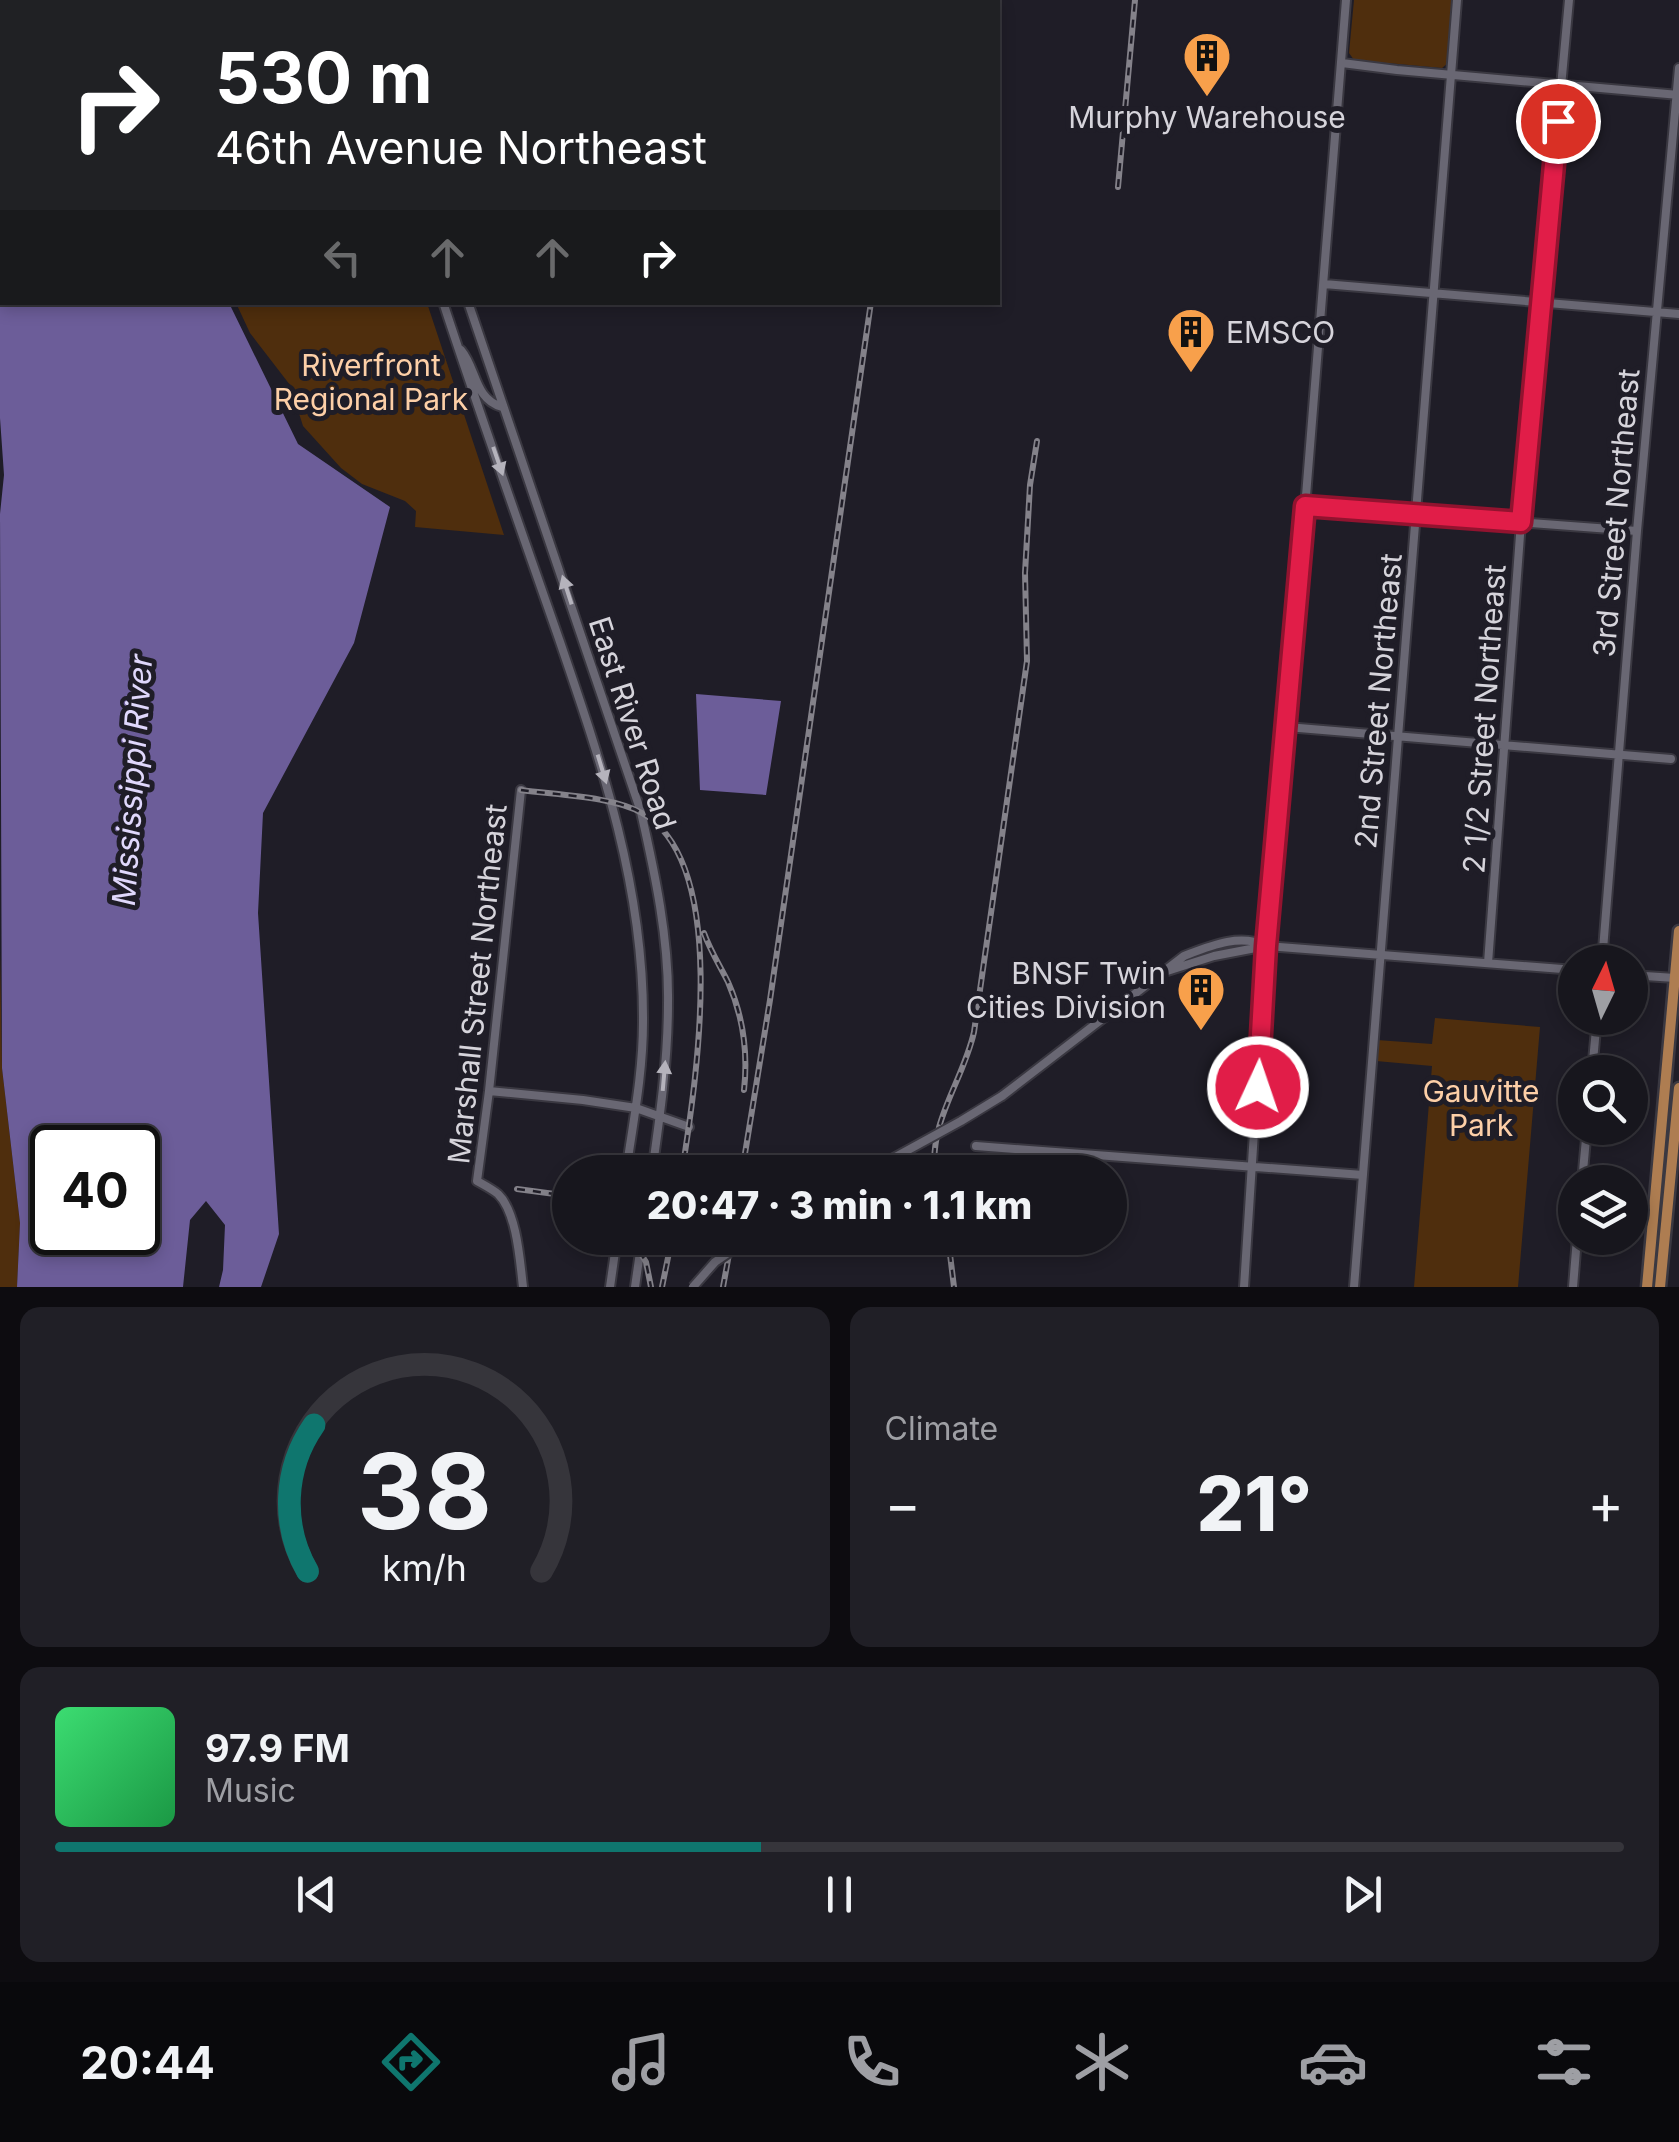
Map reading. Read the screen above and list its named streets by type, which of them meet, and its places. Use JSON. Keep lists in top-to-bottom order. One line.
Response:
{"streets":{"street":["3rd Street Northeast","2nd Street Northeast","2 1/2 Street Northeast","East River Road","Marshall Street Northeast"]},"water":["Mississippi River"],"parks":["Riverfront Regional Park","Gauvitte Park"],"places":{"building":["Murphy Warehouse","EMSCO","BNSF Twin Cities Division"]},"north":"top","page":{"turn":["530 m","46th Avenue Northeast"],"limit":"40","trip":"20:47 · 3 min · 1.1 km","tile":"Climate","heat":["−","21°","+"],"song":["97.9 FM","Music"],"tabs":"20:44","gauge":["38","km/h"]}}
